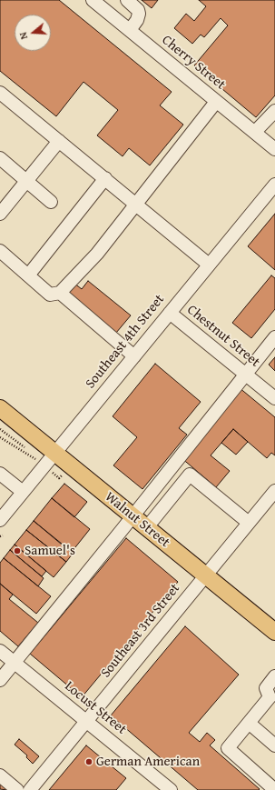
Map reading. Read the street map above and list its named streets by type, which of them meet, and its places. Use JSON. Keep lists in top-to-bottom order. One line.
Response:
{"streets":{"main road":["Walnut Street"],"street":["Cherry Street","Chestnut Street","Southeast 4th Street","Southeast 3rd Street","Locust Street"]},"crossings":[["Chestnut Street","Southeast 4th Street"],["Southeast 4th Street","Walnut Street"],["Walnut Street","Southeast 3rd Street"],["Southeast 3rd Street","Locust Street"]],"places":["Samuel's","German American"],"north":"left"}
